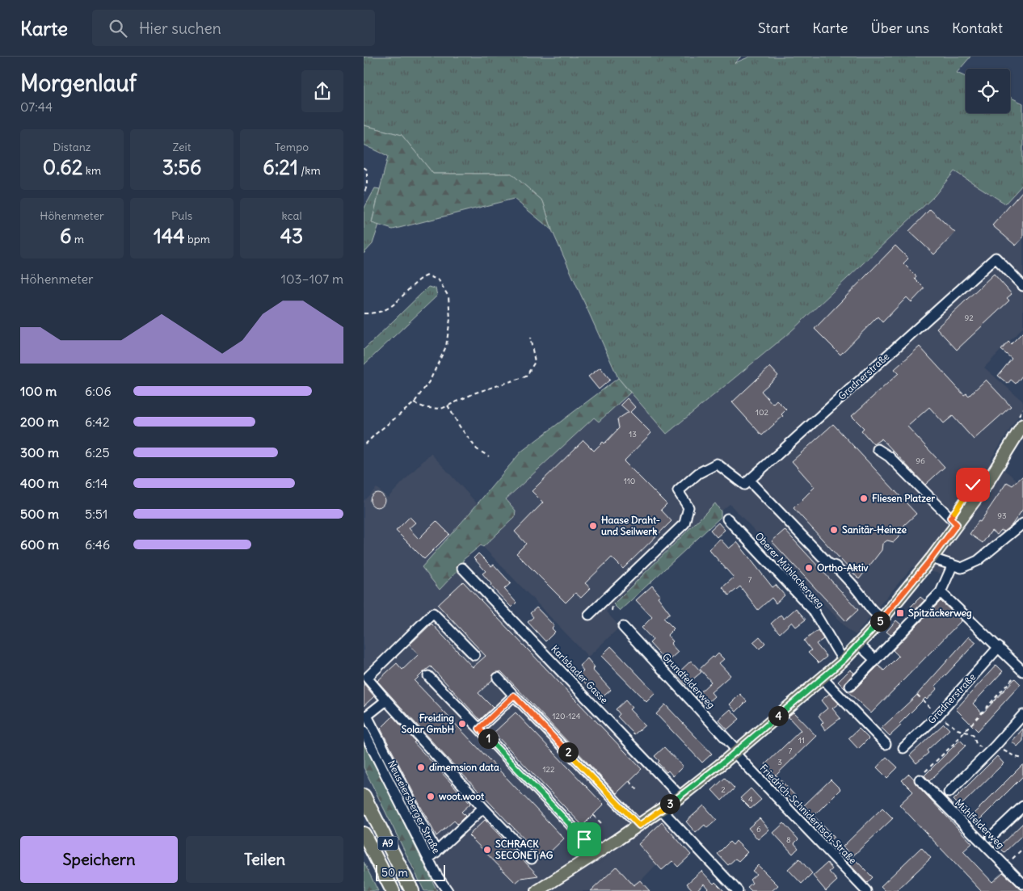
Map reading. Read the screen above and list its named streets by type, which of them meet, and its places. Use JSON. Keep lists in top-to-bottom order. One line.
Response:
{"streets":{"highway":["A9"],"street":["Gradnerstraße","Oberer Mühlackerweg","Karlsbader Gasse","Grundfelderweg","Neuseiersberger Straße","Friedrich-Schnideritsch-Straße","Mühlfelderweg"]},"crossings":[["Grundfelderweg","Friedrich-Schnideritsch-Straße"]],"places":{"other":["Fliesen Platzer","Haase Draht- und Seilwerk","Sanitär-Heinze","Ortho-Aktiv","Freiding Solar GmbH","dimemsion data","woot.woot","SCHRACK SECONET AG"],"transit":["Spitzäckerweg"]},"house_numbers":["92","102","13","96","110","93","7","120-124","11","7","3","122","2","4","6","8"],"scale_bar":"50 m","page":{"header":"Karte","search":"Hier suchen","nav":["Start","Karte","Über uns","Kontakt"],"heading":["Morgenlauf","07:44"],"stats":[["Distanz","0.62 km"],["Zeit","3:56"],["Tempo","6:21 /km"],["Höhenmeter","6 m"],["Puls","144 bpm"],["kcal","43"]],"chart":["Höhenmeter","103–107 m"],"list":[{"name":"100 m","note":"6:06"},{"name":"200 m","note":"6:42"},{"name":"300 m","note":"6:25"},{"name":"400 m","note":"6:14"},{"name":"500 m","note":"5:51"},{"name":"600 m","note":"6:46"}],"pins":["5","4","1","2","3"],"buttons":["Speichern","Teilen"],"scale":"50 m"}}
